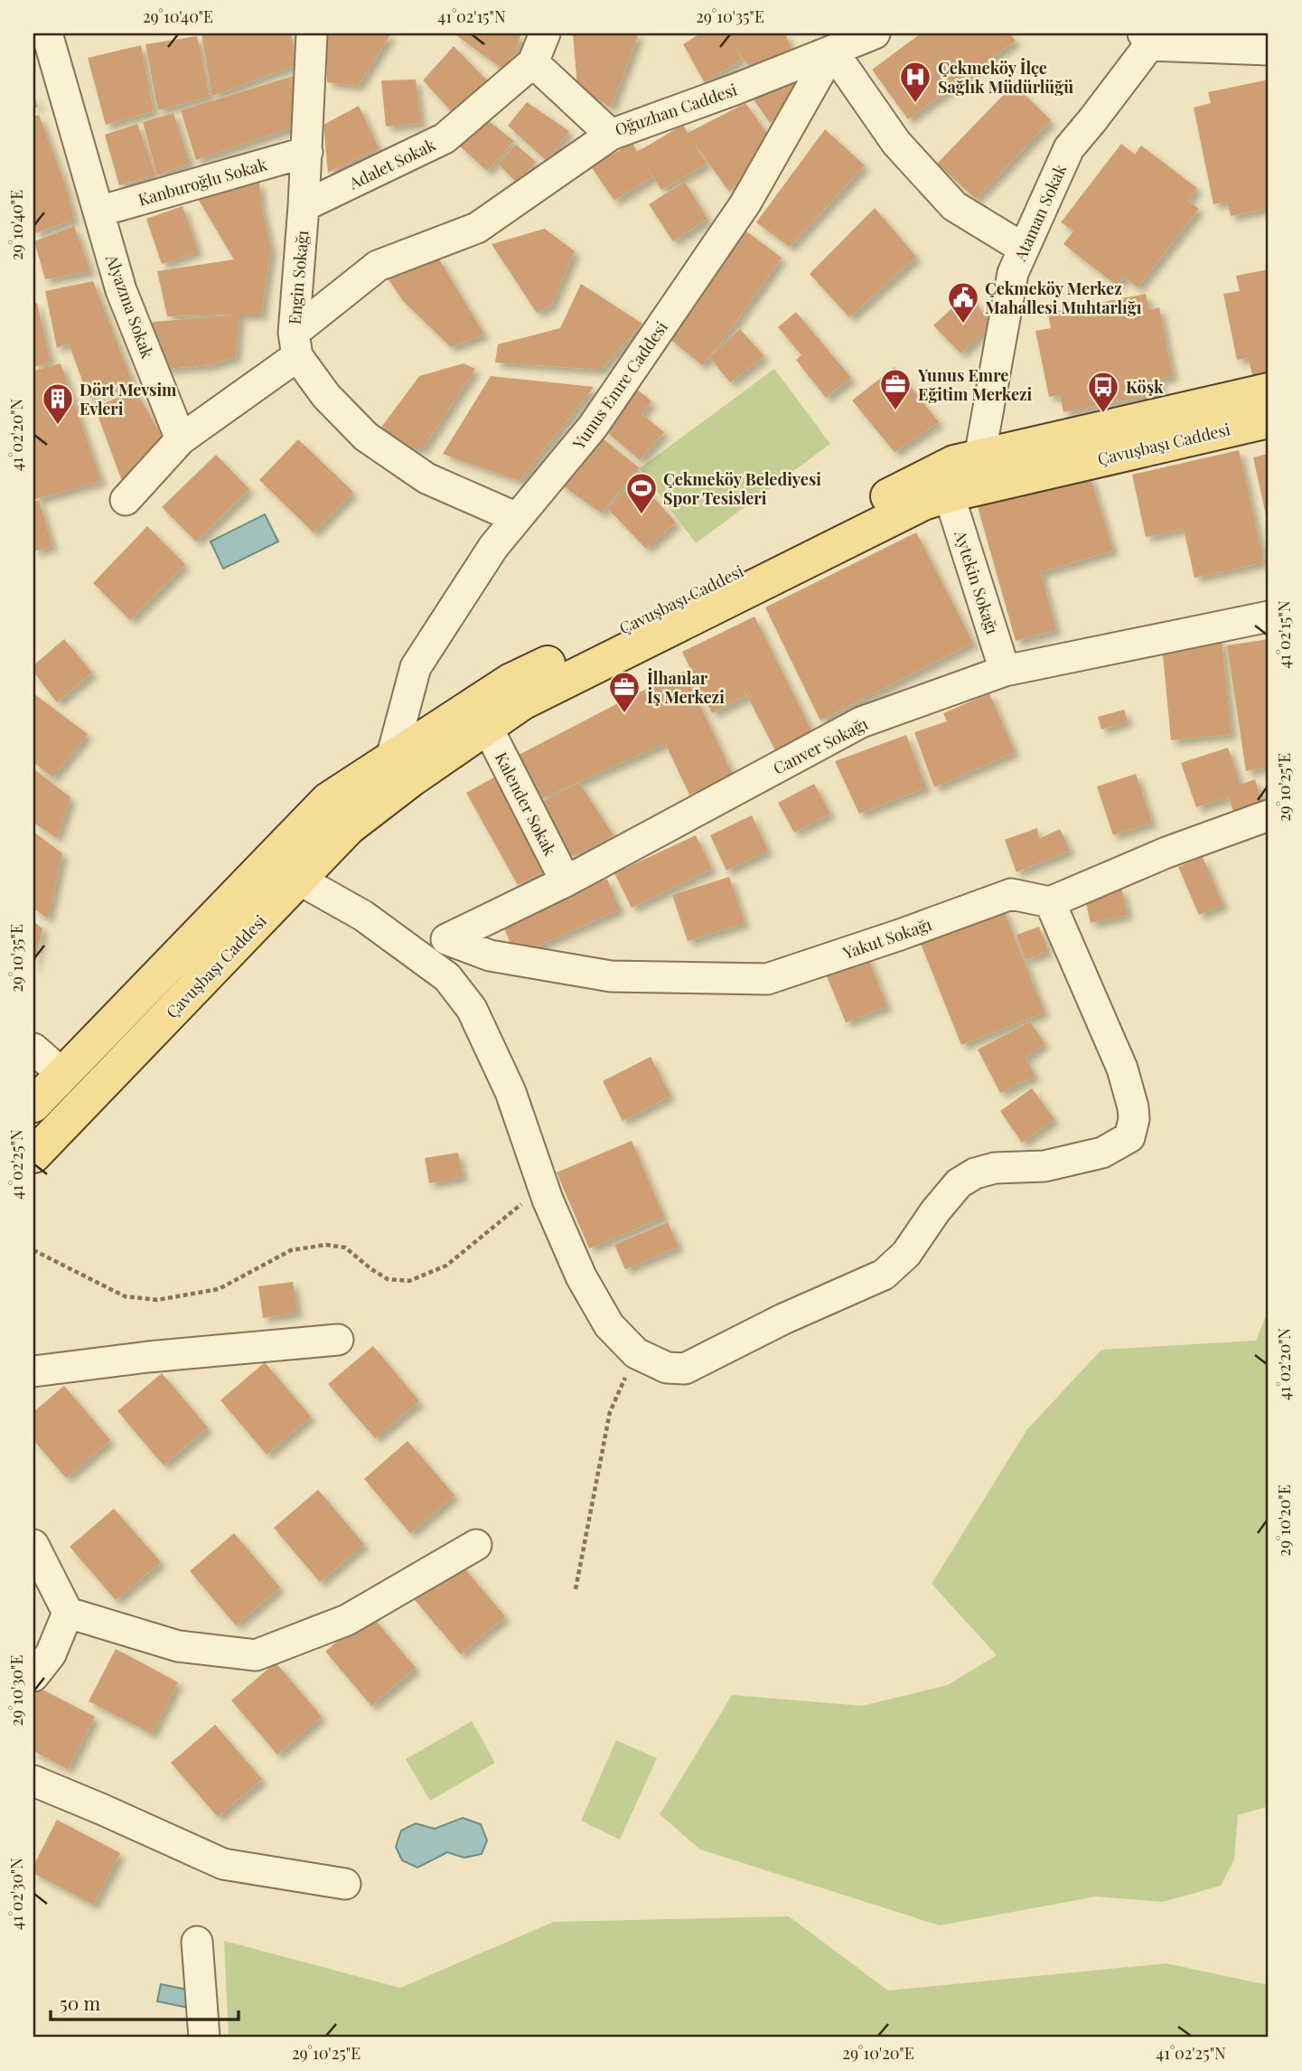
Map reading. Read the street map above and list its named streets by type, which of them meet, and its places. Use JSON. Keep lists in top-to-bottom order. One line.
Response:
{"streets":{"main road":["Çavuşbaşı Caddesi"],"street":["Oğuzhan Caddesi","Adalet Sokak","Kanburoğlu Sokak","Ataman Sokak","Engin Sokağı","Alyazma Sokak","Yunus Emre Caddesi","Aytekin Sokağı","Canver Sokağı","Kalender Sokak","Yakut Sokağı"]},"crossings":[["Oğuzhan Caddesi","Adalet Sokak"],["Oğuzhan Caddesi","Yunus Emre Caddesi"],["Adalet Sokak","Engin Sokağı"],["Kanburoğlu Sokak","Engin Sokağı"],["Kanburoğlu Sokak","Alyazma Sokak"],["Ataman Sokak","Çavuşbaşı Caddesi"],["Yunus Emre Caddesi","Çavuşbaşı Caddesi"],["Çavuşbaşı Caddesi","Aytekin Sokağı"],["Çavuşbaşı Caddesi","Kalender Sokak"],["Aytekin Sokağı","Canver Sokağı"],["Canver Sokağı","Kalender Sokak"],["Canver Sokağı","Yakut Sokağı"]],"places":{"hospital":["Çekmeköy İlçe Sağlık Müdürlüğü"],"public building":["Çekmeköy Merkez Mahallesi Muhtarlığı"],"office":["Yunus Emre Eğitim Merkezi","İlhanlar İş Merkezi"],"bus stop":["Köşk"],"building":["Dört Mevsim Evleri"],"sports":["Çekmeköy Belediyesi Spor Tesisleri"]},"scale_bar":"50 m","coordinates":["29°10'40\"E","41°02'15\"N","29°10'35\"E","41°02'20\"N","29°10'25\"E","41°02'25\"N","29°10'20\"E","29°10'30\"E","41°02'30\"N"]}
